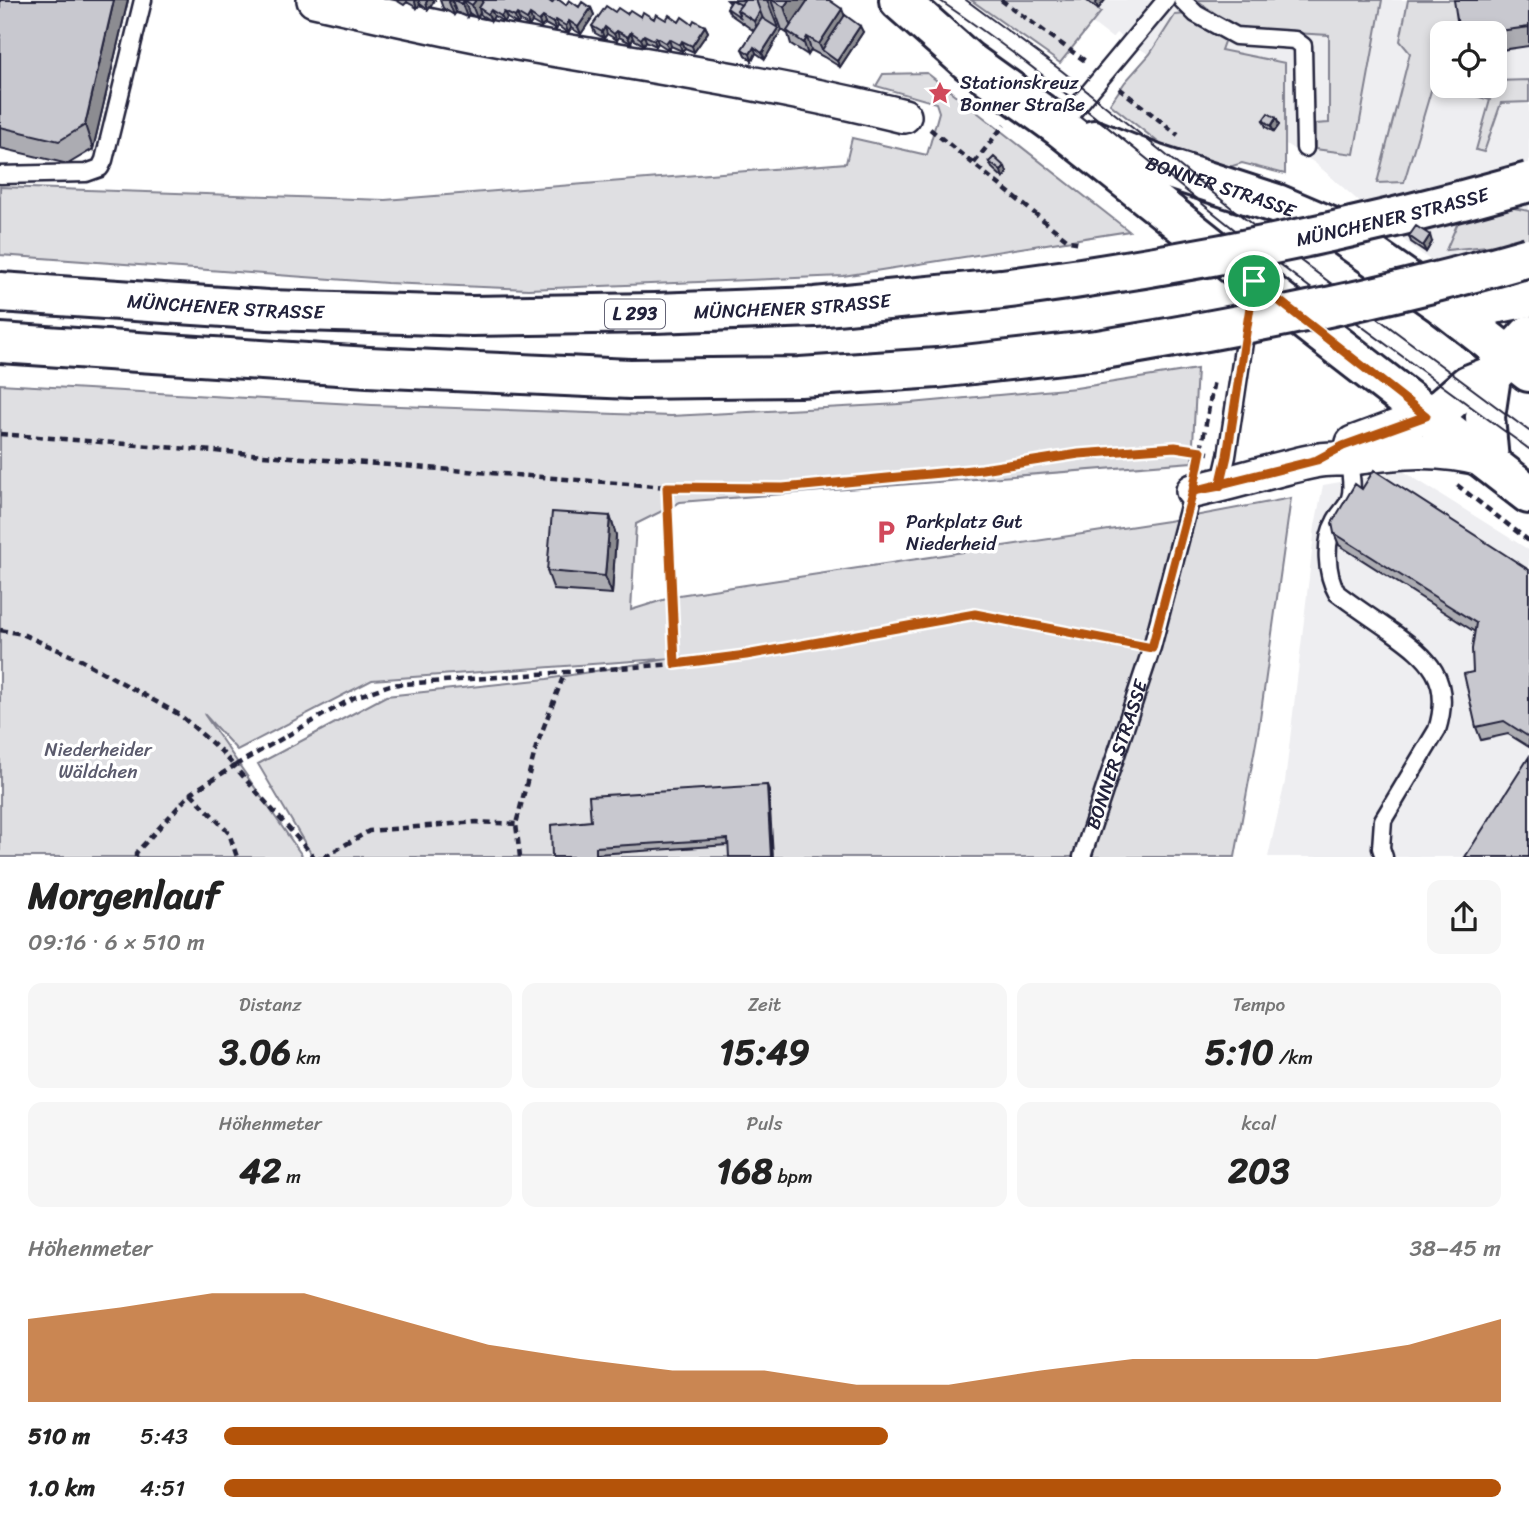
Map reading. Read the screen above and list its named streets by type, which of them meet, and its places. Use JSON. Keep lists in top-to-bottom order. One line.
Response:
{"streets":{"main road":["BONNER STRASSE","MÜNCHENER STRASSE","L 293"]},"parks":["Niederheider Wäldchen"],"places":{"place":["Stationskreuz Bonner Straße"],"parking":["Parkplatz Gut Niederheid"]},"page":{"heading":["Morgenlauf","09:16 · 6 × 510 m"],"stats":[["Distanz","3.06 km"],["Zeit","15:49"],["Tempo","5:10 /km"],["Höhenmeter","42 m"],["Puls","168 bpm"],["kcal","203"]],"chart":["Höhenmeter","38–45 m"],"list":[{"name":"510 m","note":"5:43"},{"name":"1.0 km","note":"4:51"}]}}
